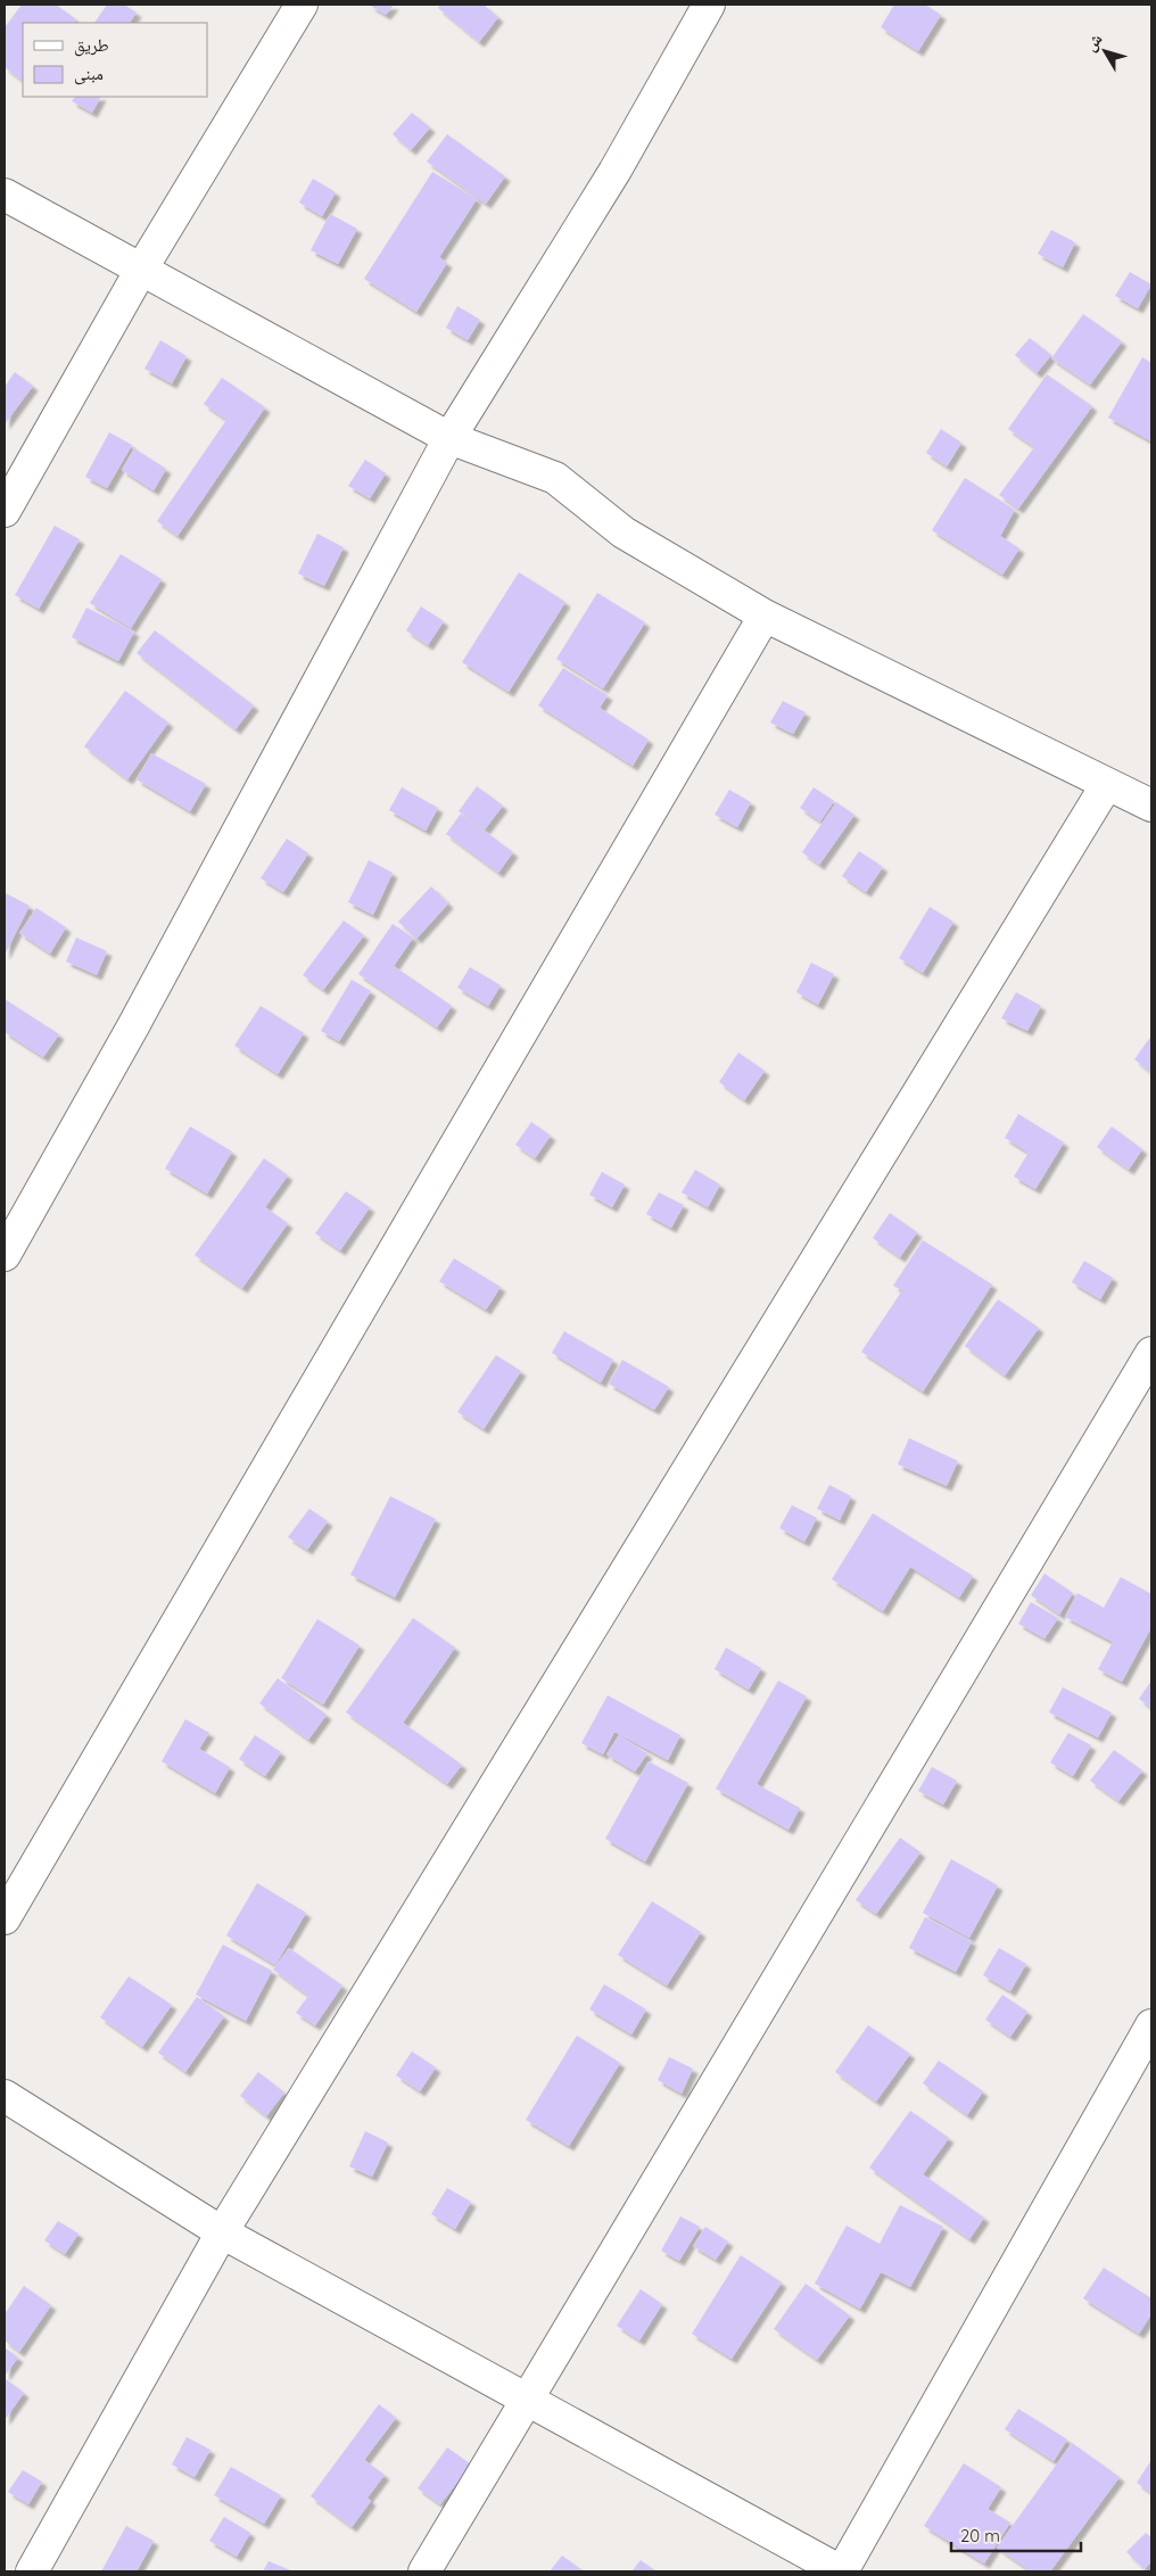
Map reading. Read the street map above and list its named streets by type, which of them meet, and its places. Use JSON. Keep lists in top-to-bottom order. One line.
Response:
{"legend":["طريق","مبنى"],"scale_bar":"20 m","north":"top left"}
